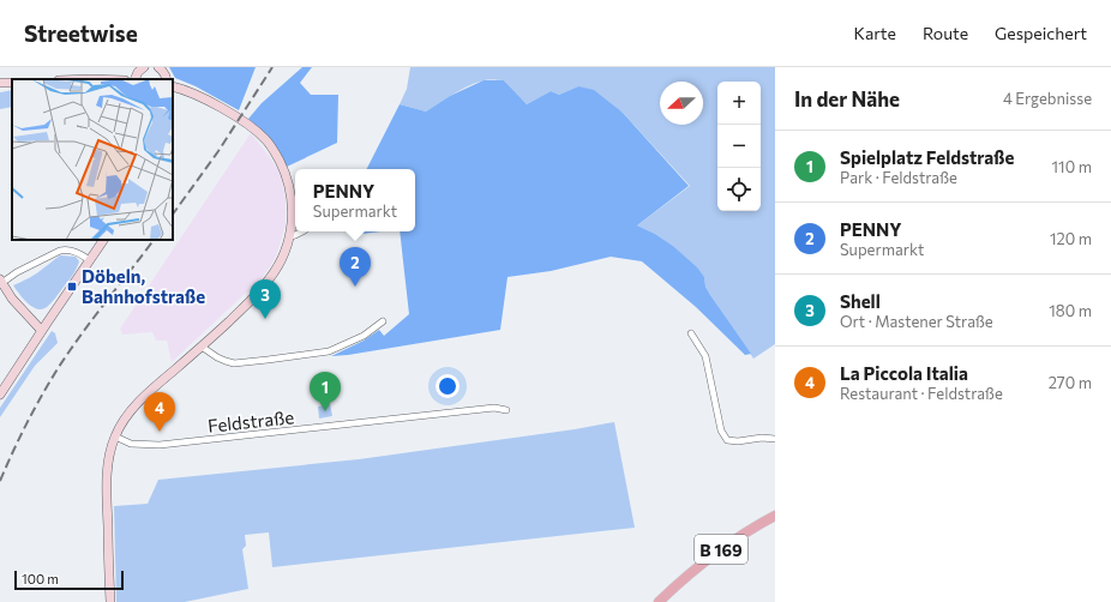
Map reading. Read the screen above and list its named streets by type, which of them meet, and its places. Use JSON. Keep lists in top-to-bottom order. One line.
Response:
{"streets":{"main road":["B 169"],"street":["Feldstraße"]},"places":{"transit":["Döbeln, Bahnhofstraße"]},"scale_bar":"100 m","north":"left","page":{"header":"Streetwise","nav":["Karte","Route","Gespeichert"],"heading":["In der Nähe","4 Ergebnisse"],"map_buttons":["+","−"],"list":[{"mark":"1","name":"Spielplatz Feldstraße","note":"Park · Feldstraße","value":"110 m"},{"mark":"2","name":"PENNY","note":"Supermarkt","value":"120 m"},{"mark":"3","name":"Shell","note":"Ort · Mastener Straße","value":"180 m"},{"mark":"4","name":"La Piccola Italia","note":"Restaurant · Feldstraße","value":"270 m"}],"popup":["PENNY","Supermarkt"],"pins":["2","3","1","4"],"scale":"100 m"}}
